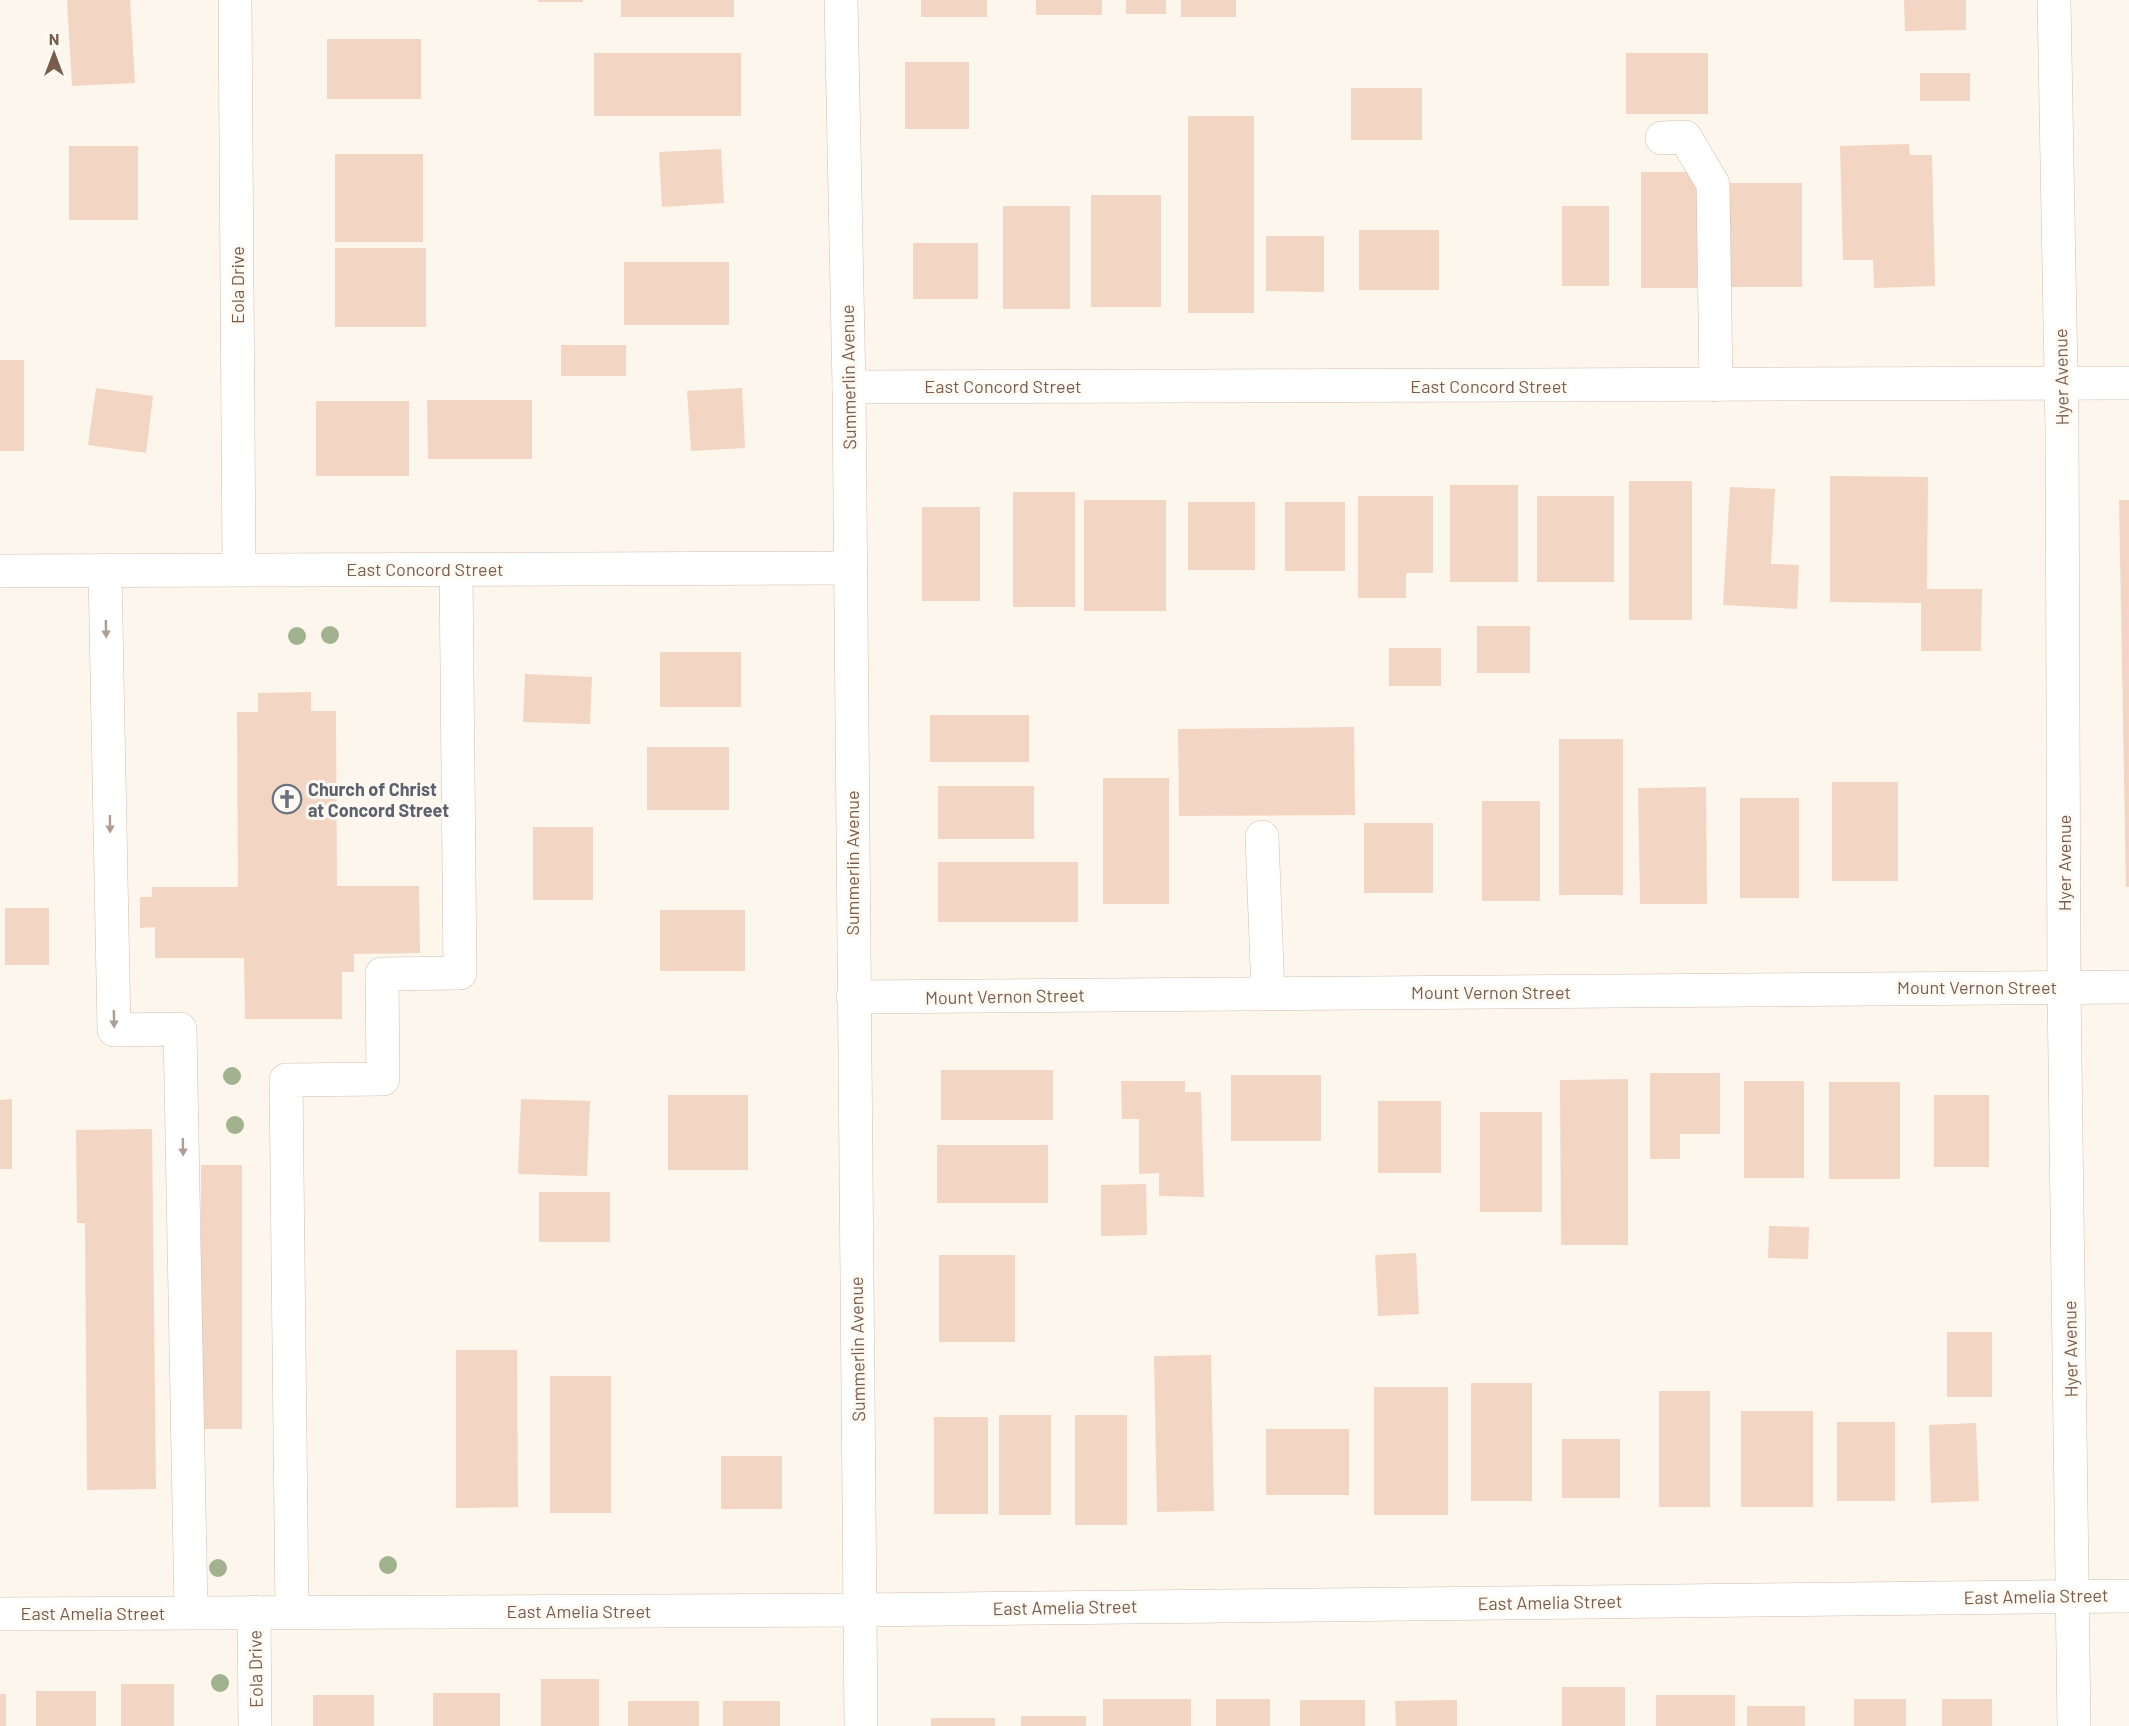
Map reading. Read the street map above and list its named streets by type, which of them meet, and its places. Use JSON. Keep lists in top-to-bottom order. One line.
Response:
{"streets":{"street":["Eola Drive","Summerlin Avenue","Hyer Avenue","East Concord Street","Mount Vernon Street","East Amelia Street"]},"crossings":[["Eola Drive","East Concord Street"],["Eola Drive","East Amelia Street"],["Summerlin Avenue","East Concord Street"],["Summerlin Avenue","Mount Vernon Street"],["Summerlin Avenue","East Amelia Street"],["Hyer Avenue","East Concord Street"],["Hyer Avenue","Mount Vernon Street"],["Hyer Avenue","East Amelia Street"]],"places":{"church":["Church of Christ at Concord Street"]},"north":"top"}
